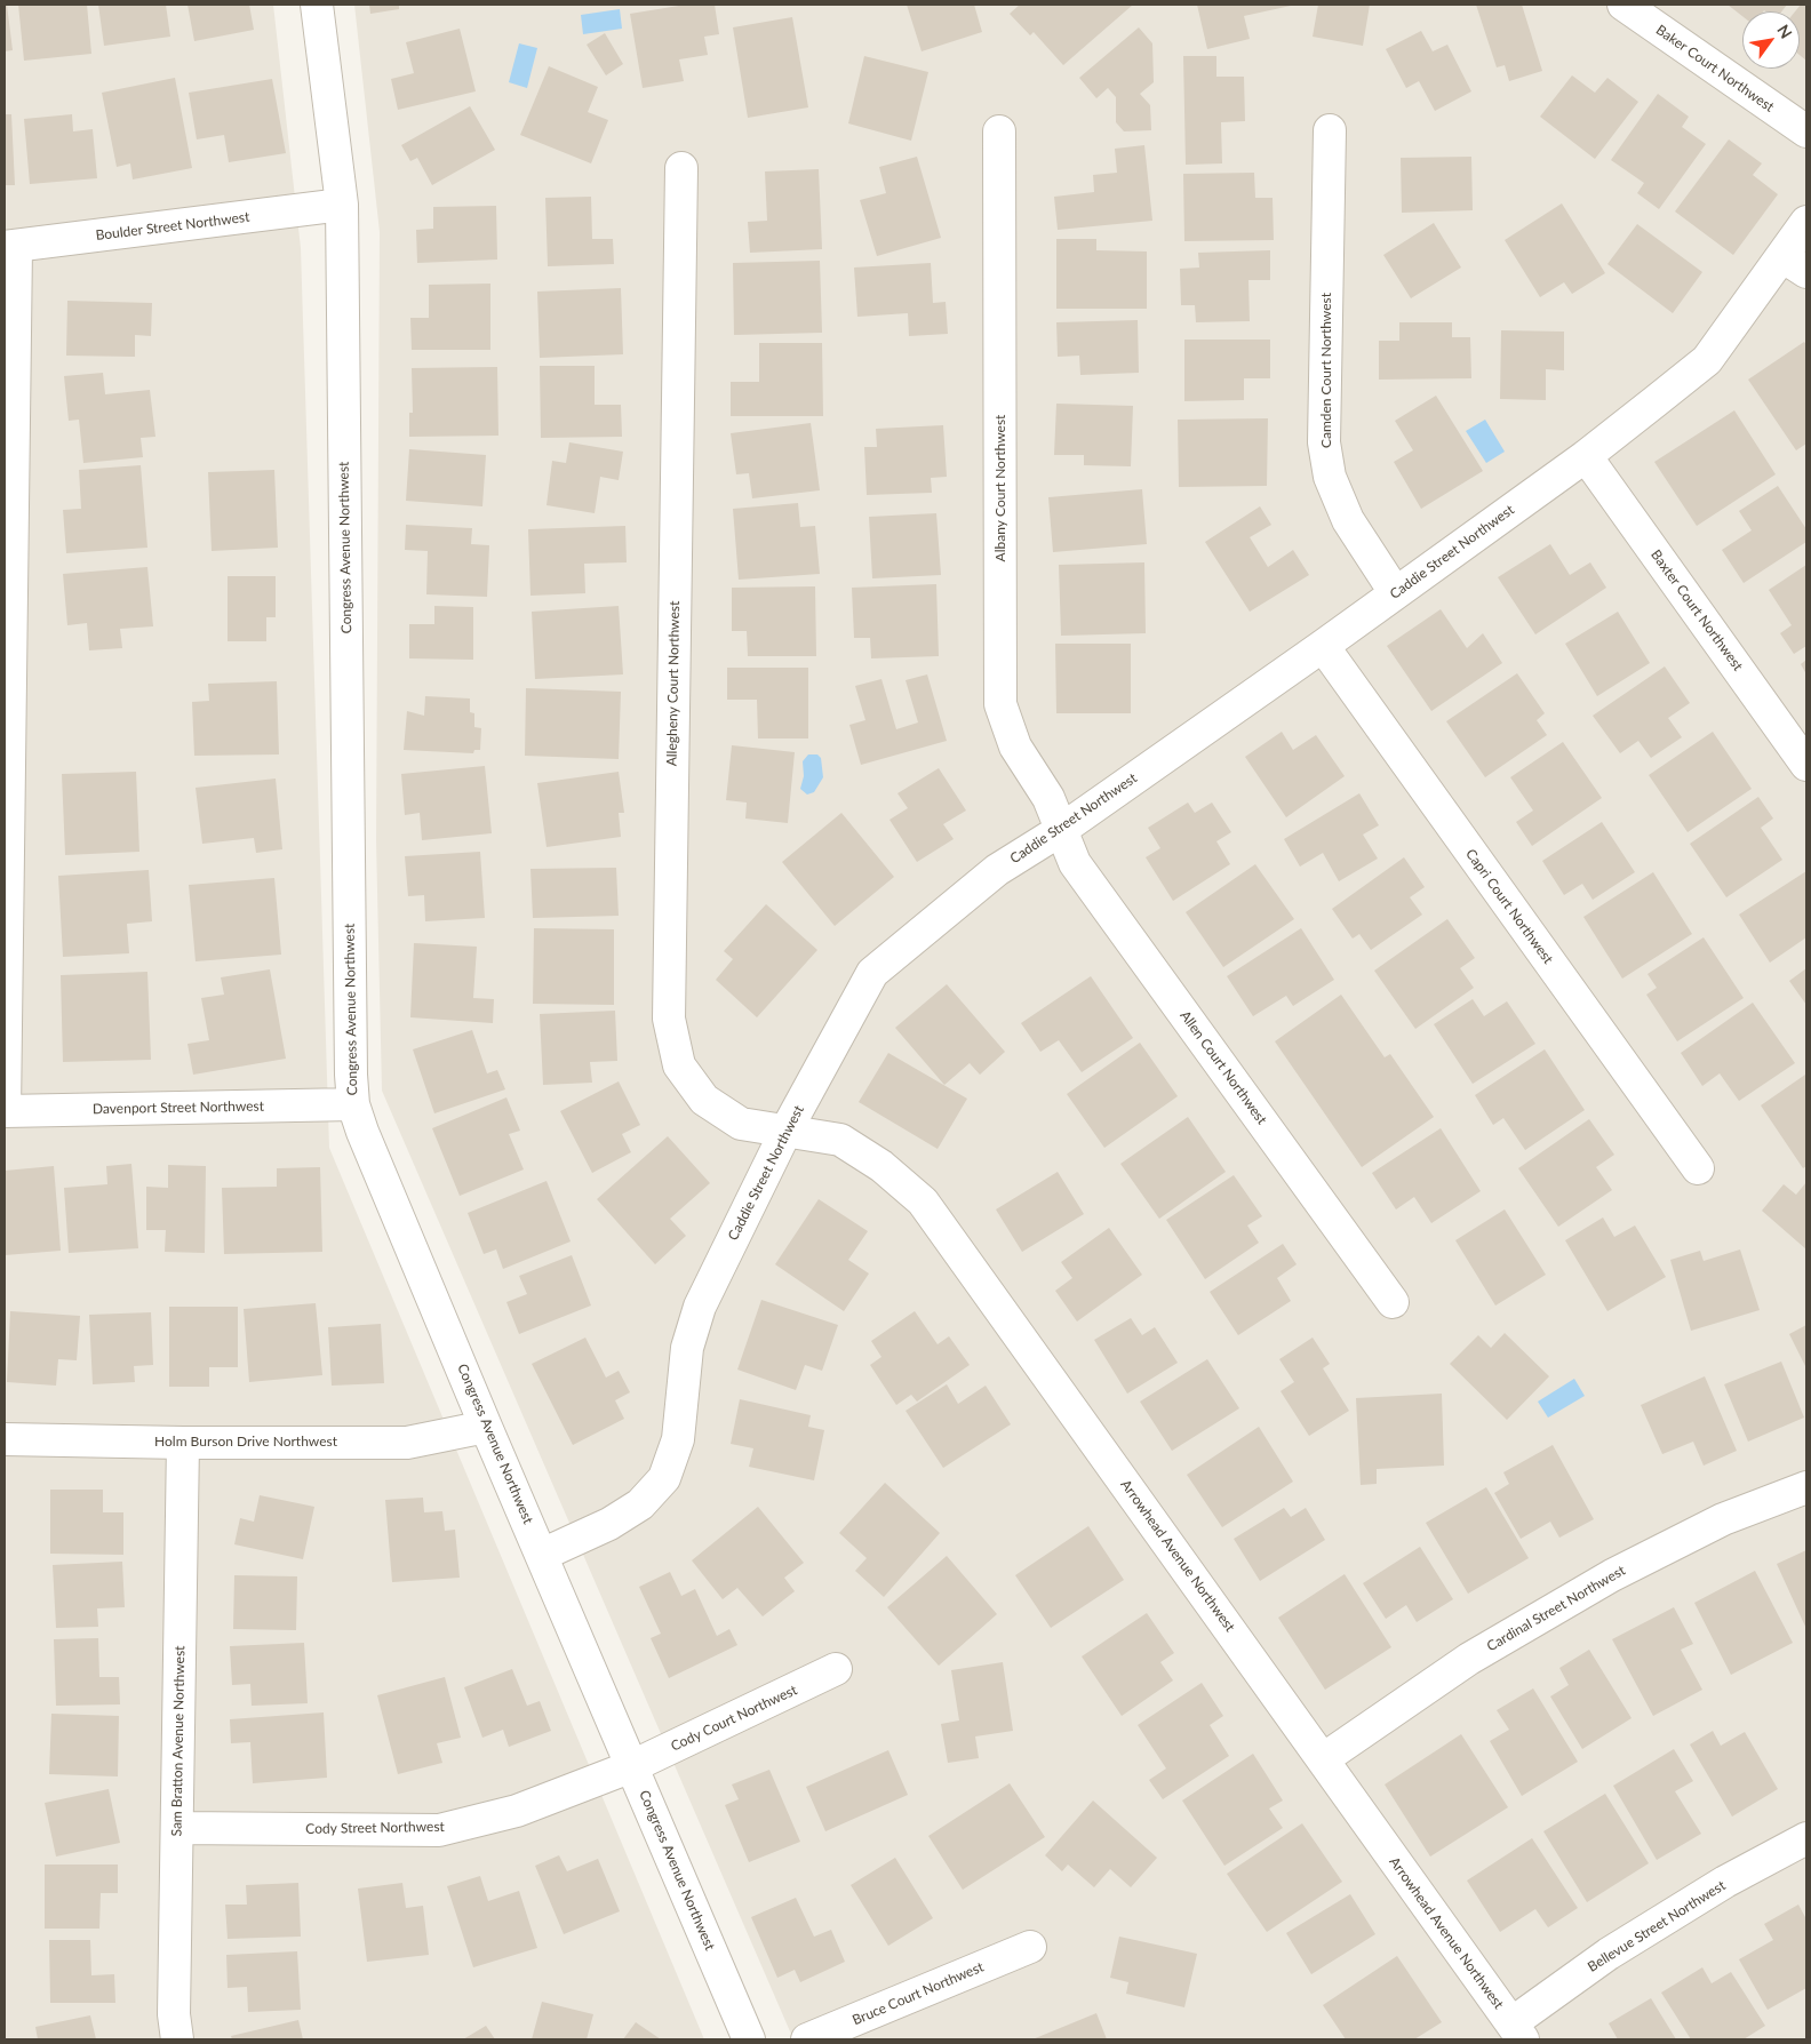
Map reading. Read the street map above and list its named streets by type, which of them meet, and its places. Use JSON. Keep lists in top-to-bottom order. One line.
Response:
{"streets":{"street":["Baker Court Northwest","Boulder Street Northwest","Camden Court Northwest","Albany Court Northwest","Congress Avenue Northwest","Caddie Street Northwest","Baxter Court Northwest","Allegheny Court Northwest","Capri Court Northwest","Allen Court Northwest","Davenport Street Northwest","Holm Burson Drive Northwest","Arrowhead Avenue Northwest","Cardinal Street Northwest","Cody Court Northwest","Sam Bratton Avenue Northwest","Cody Street Northwest","Bellevue Street Northwest","Bruce Court Northwest"]},"crossings":[["Boulder Street Northwest","Congress Avenue Northwest"],["Camden Court Northwest","Caddie Street Northwest"],["Albany Court Northwest","Caddie Street Northwest"],["Albany Court Northwest","Allen Court Northwest"],["Congress Avenue Northwest","Caddie Street Northwest"],["Congress Avenue Northwest","Davenport Street Northwest"],["Congress Avenue Northwest","Holm Burson Drive Northwest"],["Congress Avenue Northwest","Cody Court Northwest"],["Congress Avenue Northwest","Cody Street Northwest"],["Caddie Street Northwest","Baxter Court Northwest"],["Caddie Street Northwest","Allegheny Court Northwest"],["Caddie Street Northwest","Capri Court Northwest"],["Caddie Street Northwest","Allen Court Northwest"],["Caddie Street Northwest","Arrowhead Avenue Northwest"],["Allegheny Court Northwest","Arrowhead Avenue Northwest"],["Holm Burson Drive Northwest","Sam Bratton Avenue Northwest"],["Arrowhead Avenue Northwest","Cardinal Street Northwest"],["Arrowhead Avenue Northwest","Bellevue Street Northwest"],["Cody Court Northwest","Cody Street Northwest"],["Sam Bratton Avenue Northwest","Cody Street Northwest"]],"north":"top right"}
